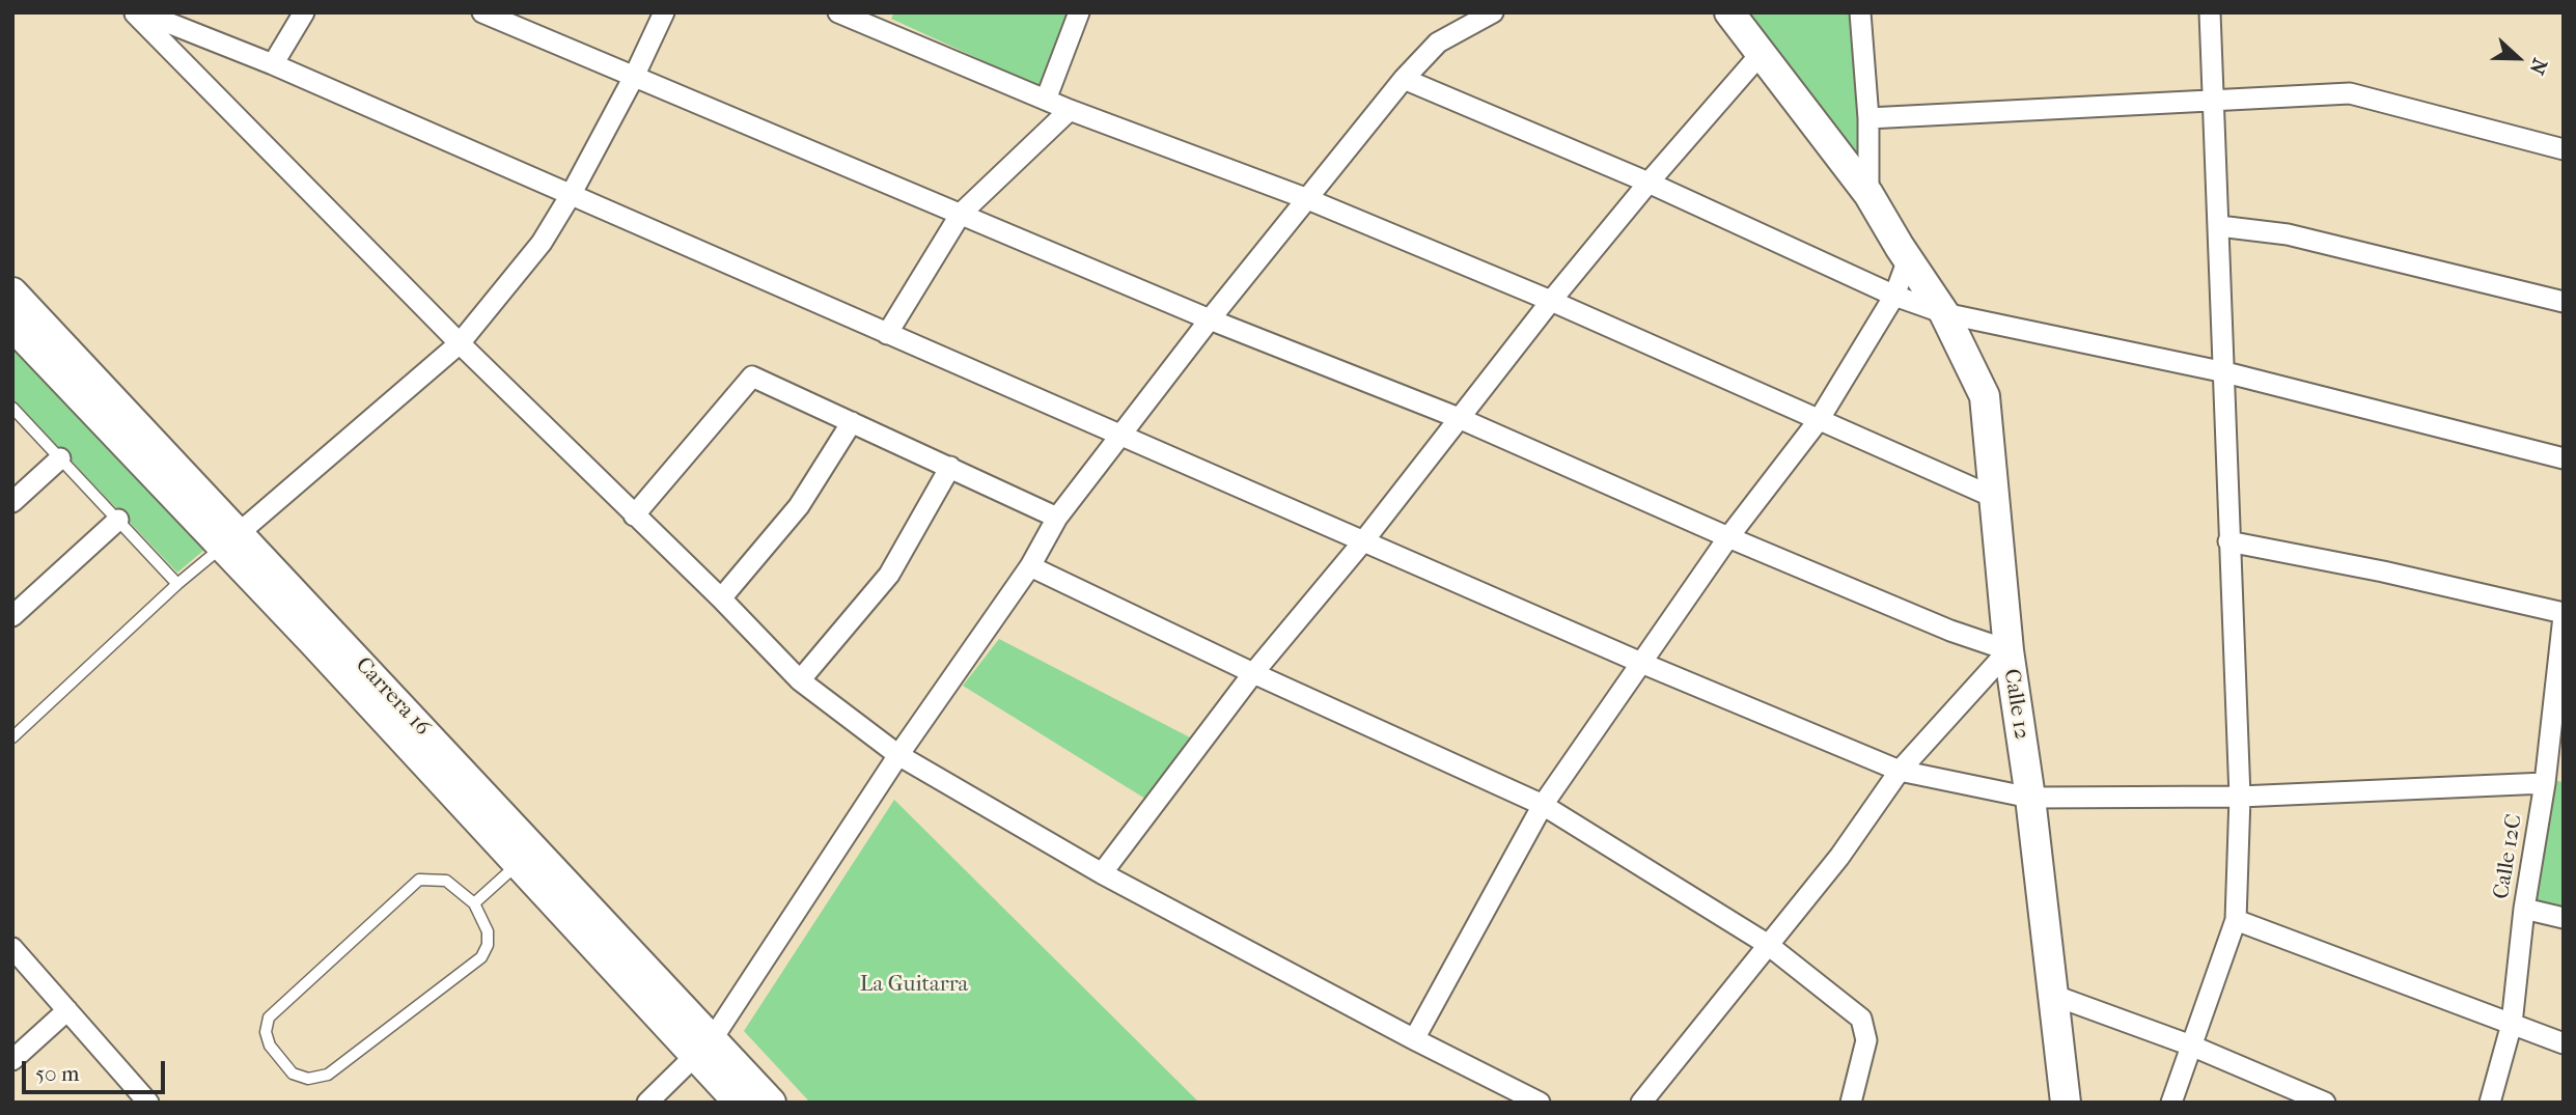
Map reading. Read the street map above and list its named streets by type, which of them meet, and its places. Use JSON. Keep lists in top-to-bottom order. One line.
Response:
{"streets":{"main road":["Carrera 16","Calle 12"],"street":["Calle 12C"]},"parks":["La Guitarra"],"scale_bar":"50 m","north":"right"}
